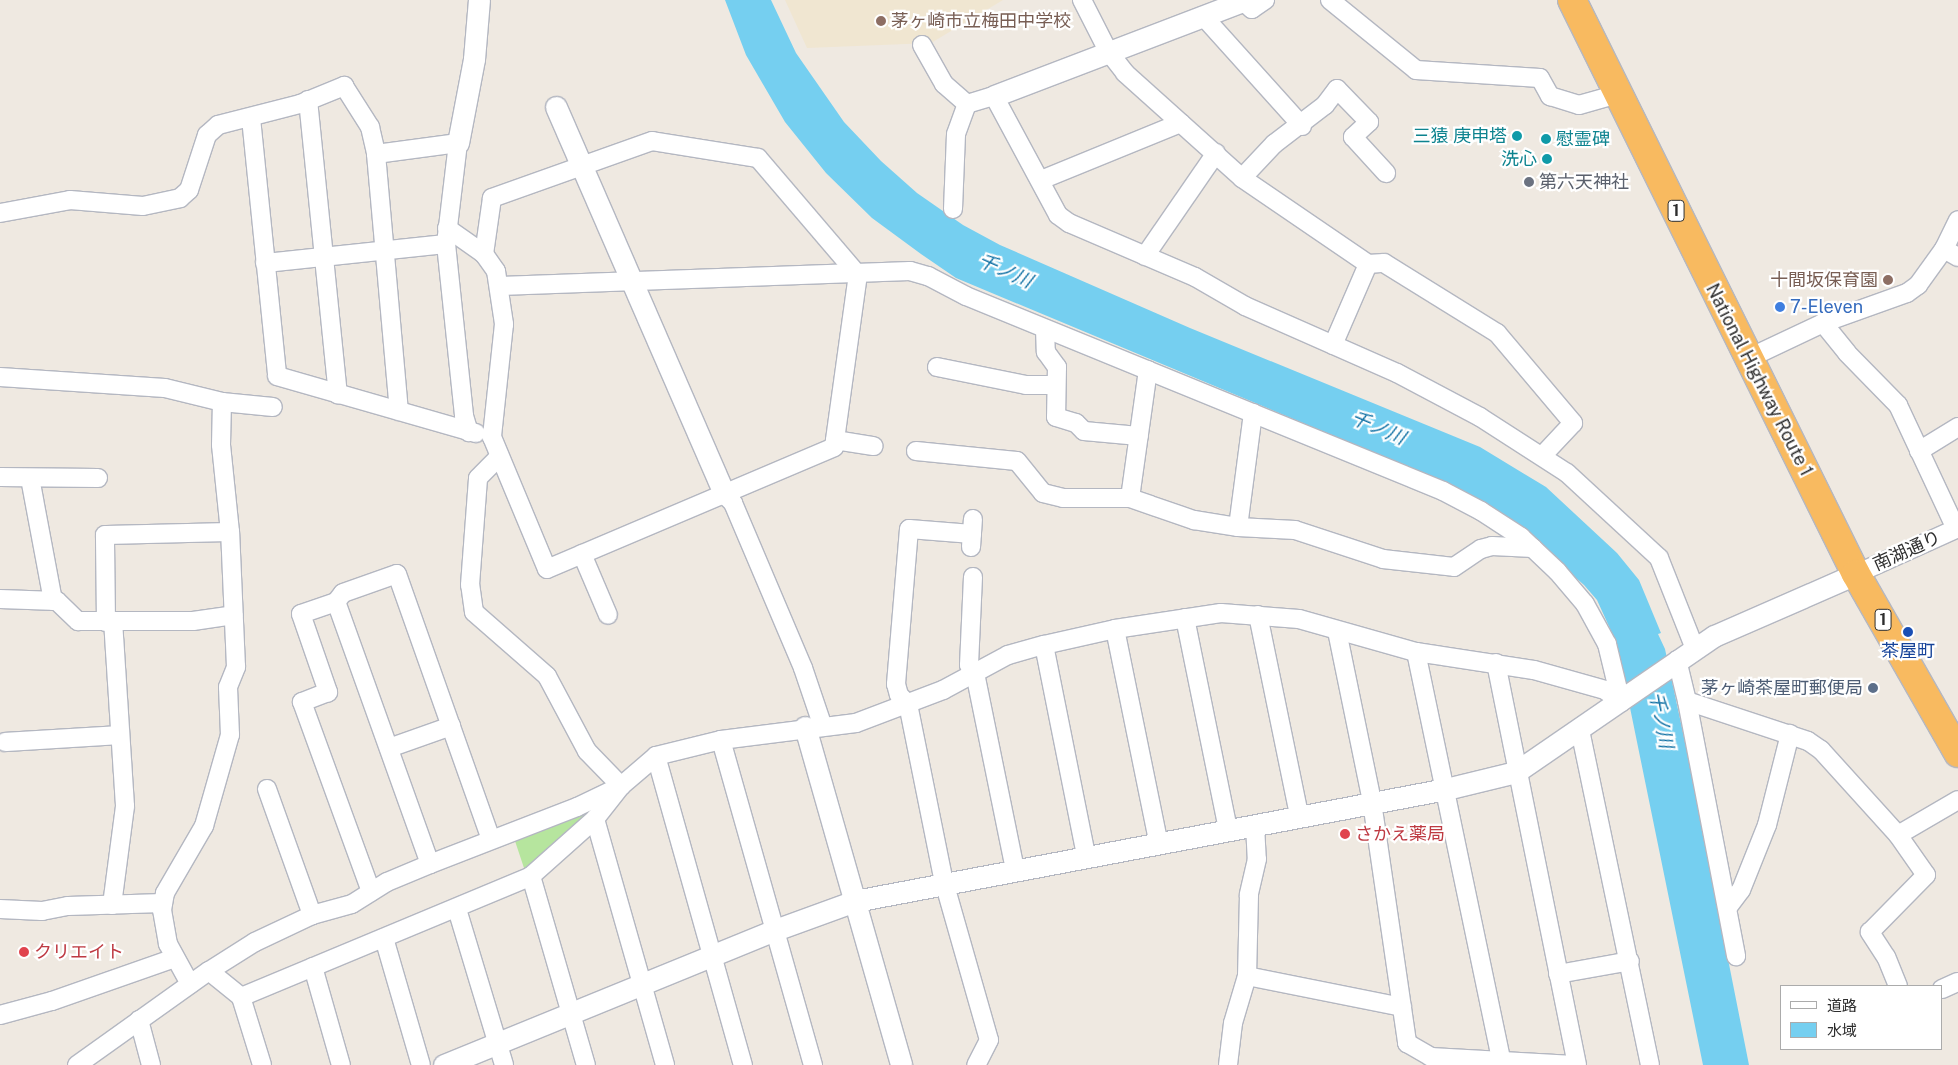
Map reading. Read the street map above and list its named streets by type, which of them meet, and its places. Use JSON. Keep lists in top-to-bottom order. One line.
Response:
{"streets":{"highway":["1","National Highway Route 1"],"street":["南湖通り"]},"crossings":[["National Highway Route 1","南湖通り"]],"water":["千ノ川"],"places":["茅ヶ崎市立梅田中学校","三猿 庚申塔","慰霊碑","洗心","第六天神社","十間坂保育園","7-Eleven","茶屋町","茅ヶ崎茶屋町郵便局","さかえ薬局","クリエイト"],"legend":["道路","水域"]}
